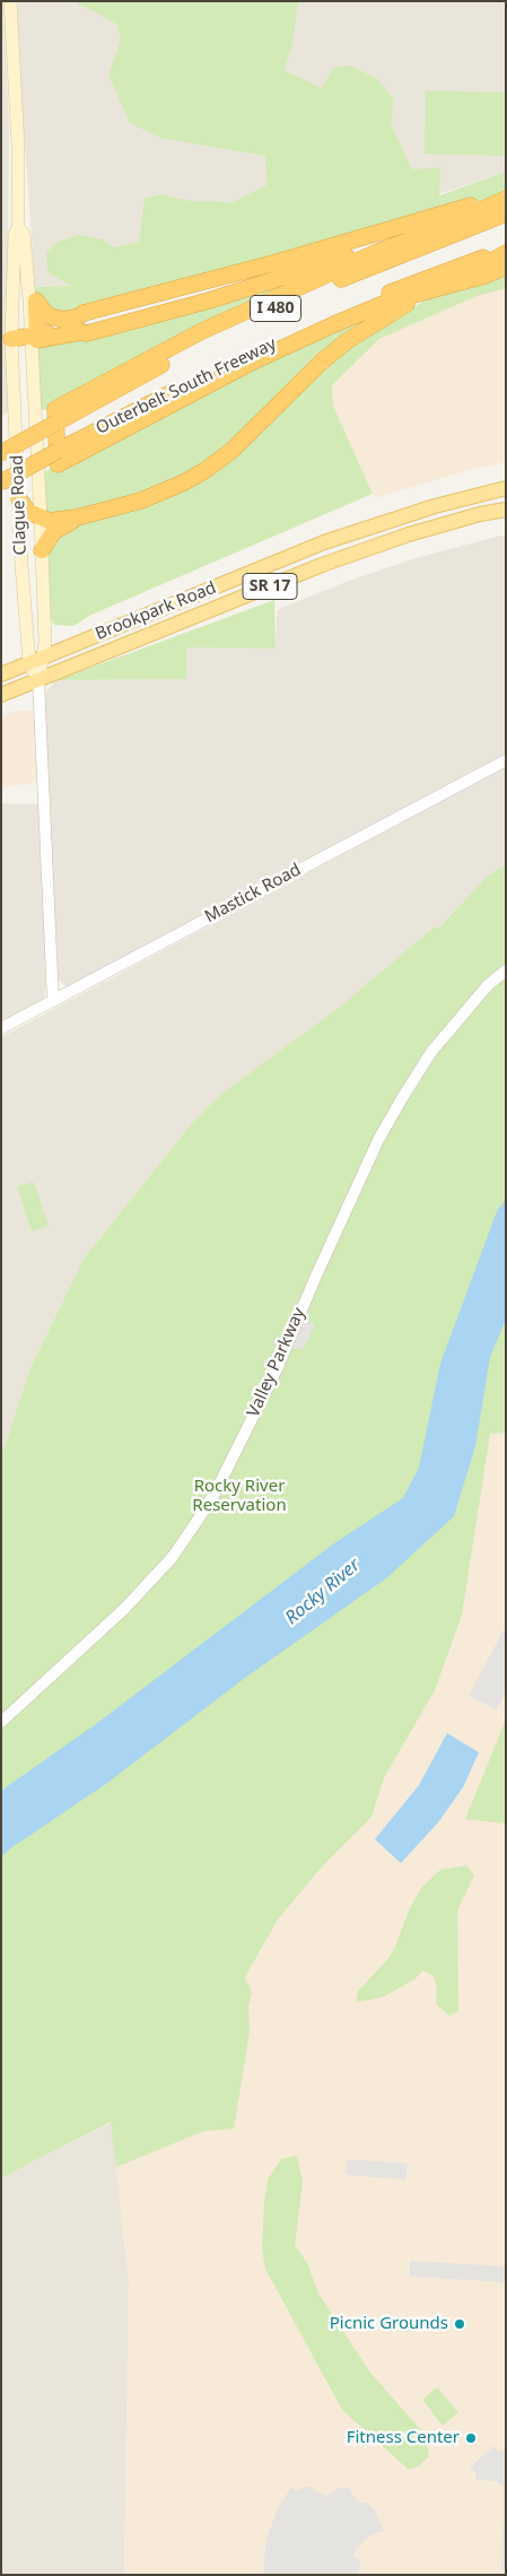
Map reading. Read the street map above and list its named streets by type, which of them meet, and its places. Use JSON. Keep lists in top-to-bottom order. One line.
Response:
{"streets":{"highway":["I 480","Outerbelt South Freeway"],"main road":["Clague Road","SR 17","Brookpark Road"],"street":["Mastick Road","Valley Parkway"]},"crossings":[["Clague Road","Brookpark Road"],["Clague Road","Mastick Road"]],"water":["Rocky River"],"parks":["Rocky River Reservation"],"places":["Picnic Grounds","Fitness Center"]}
